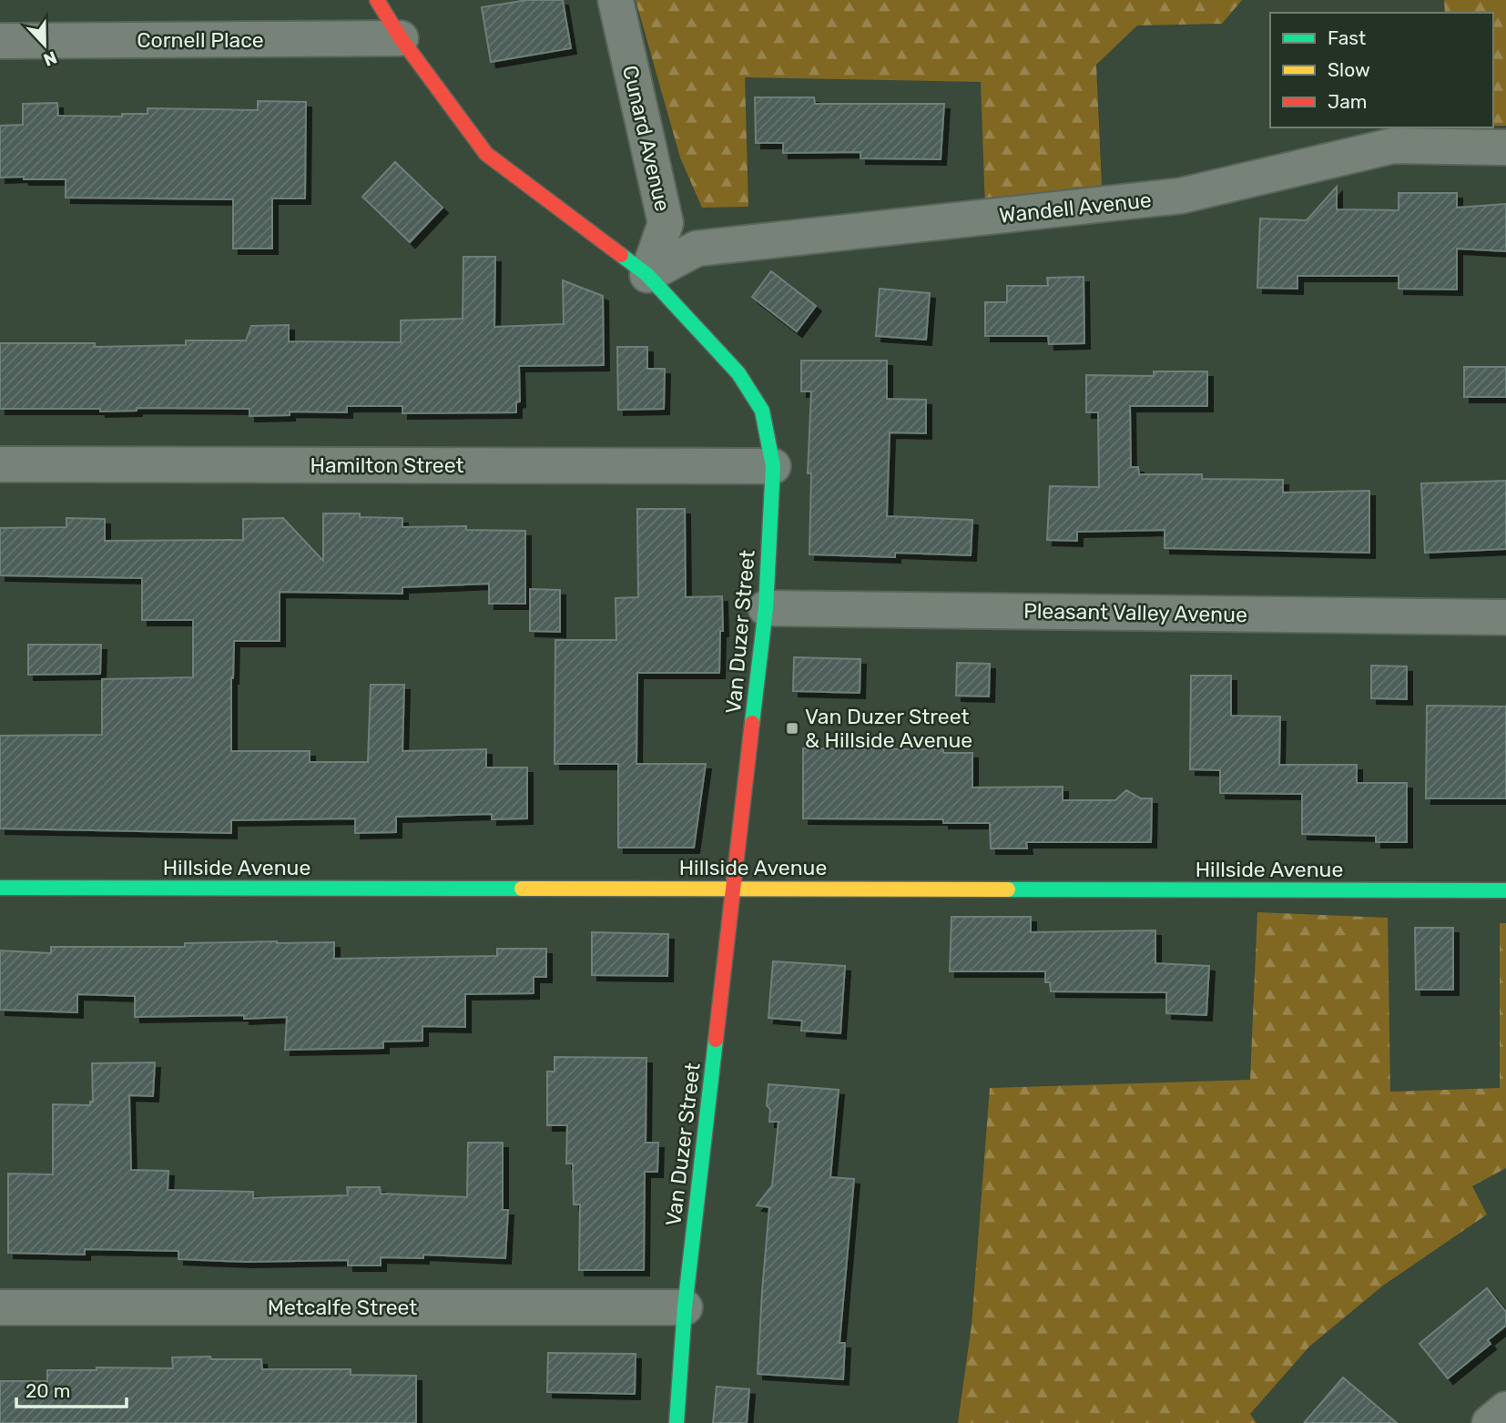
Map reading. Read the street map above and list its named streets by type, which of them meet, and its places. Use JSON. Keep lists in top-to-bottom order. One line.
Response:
{"streets":{"main road":["Van Duzer Street","Hillside Avenue"],"street":["Cornell Place","Cunard Avenue","Wandell Avenue","Hamilton Street","Pleasant Valley Avenue","Metcalfe Street"]},"crossings":[["Cornell Place","Van Duzer Street"],["Cunard Avenue","Wandell Avenue"],["Cunard Avenue","Van Duzer Street"],["Wandell Avenue","Van Duzer Street"],["Hamilton Street","Van Duzer Street"],["Pleasant Valley Avenue","Van Duzer Street"],["Van Duzer Street","Hillside Avenue"],["Van Duzer Street","Metcalfe Street"]],"places":{"transit":["Van Duzer Street & Hillside Avenue"]},"legend":["Fast","Slow","Jam"],"scale_bar":"20 m","north":"bottom"}
